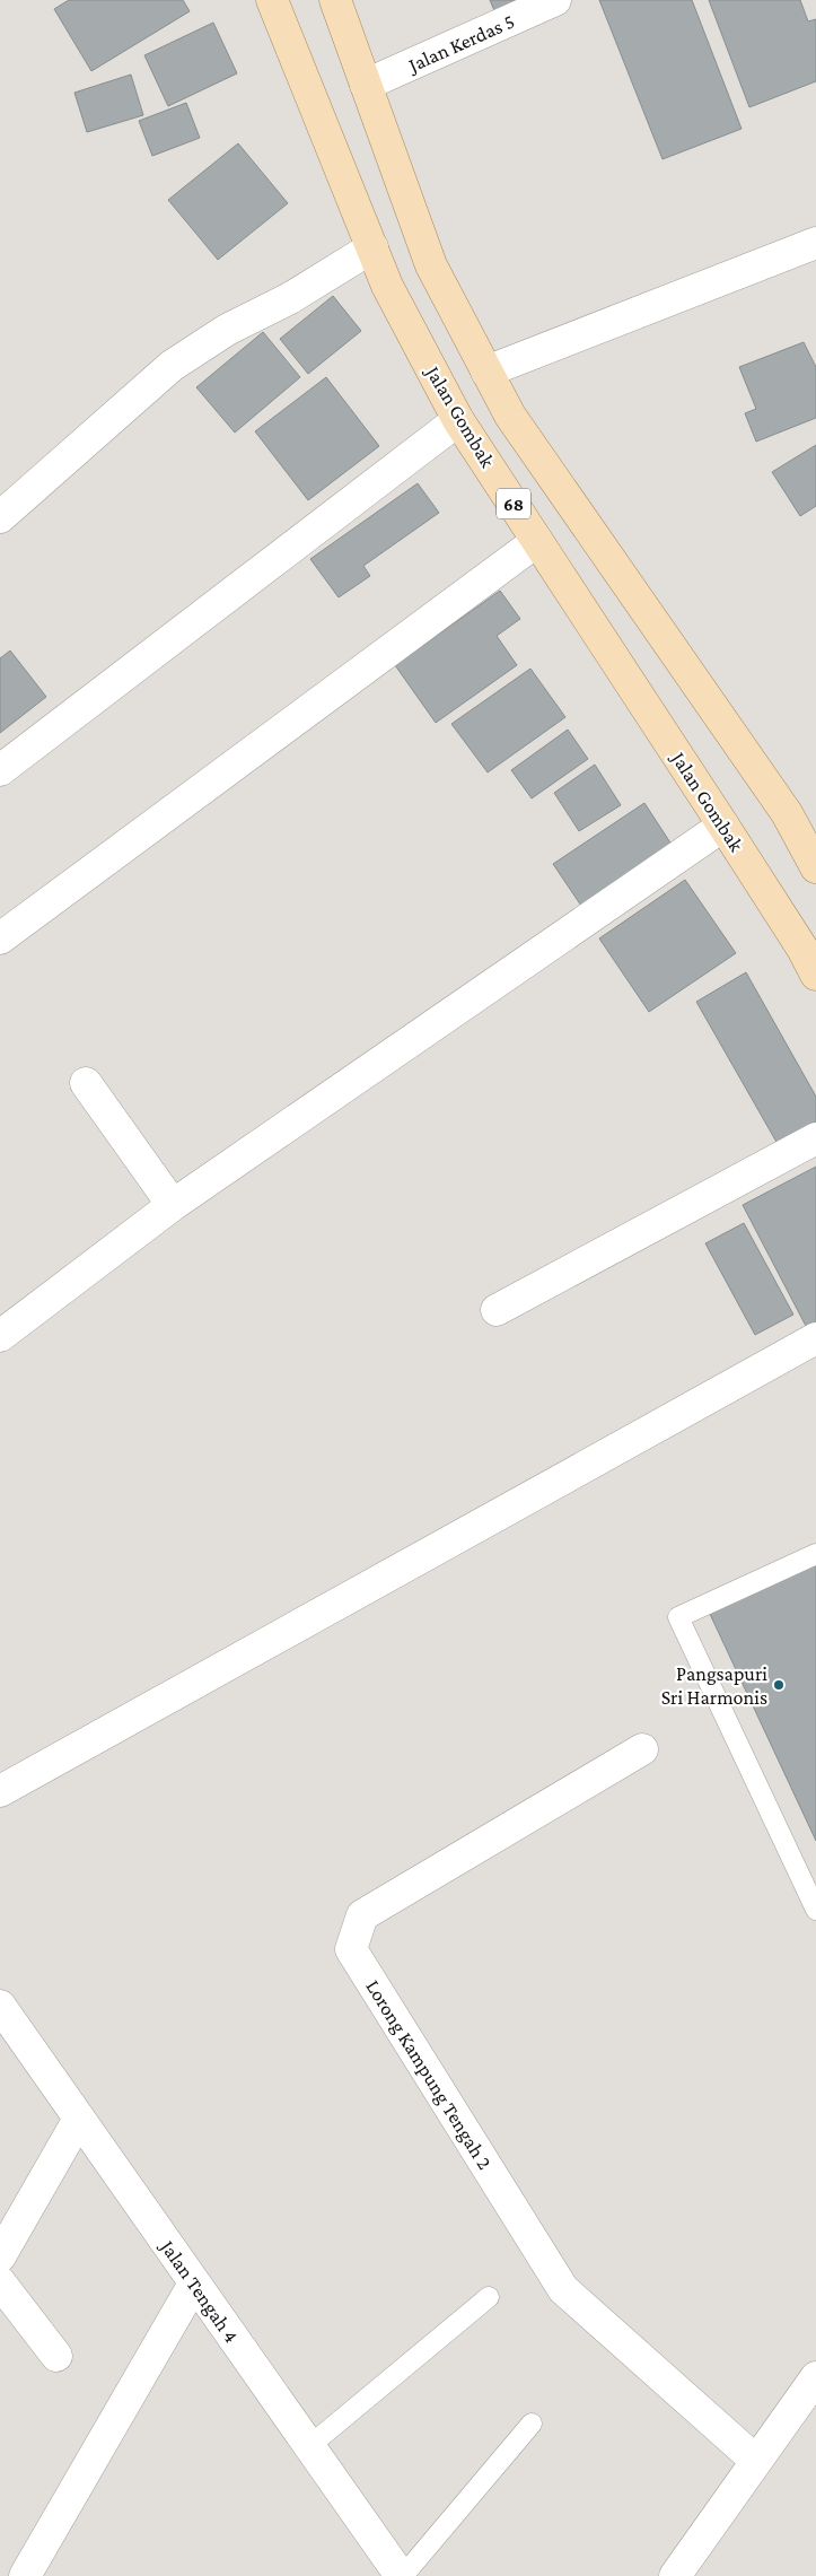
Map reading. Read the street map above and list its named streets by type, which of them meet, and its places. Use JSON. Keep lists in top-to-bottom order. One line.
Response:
{"streets":{"main road":["Jalan Gombak","68"],"street":["Jalan Kerdas 5","Lorong Kampung Tengah 2","Jalan Tengah 4"]},"crossings":[["Jalan Kerdas 5","68"]],"places":["Pangsapuri Sri Harmonis"]}
